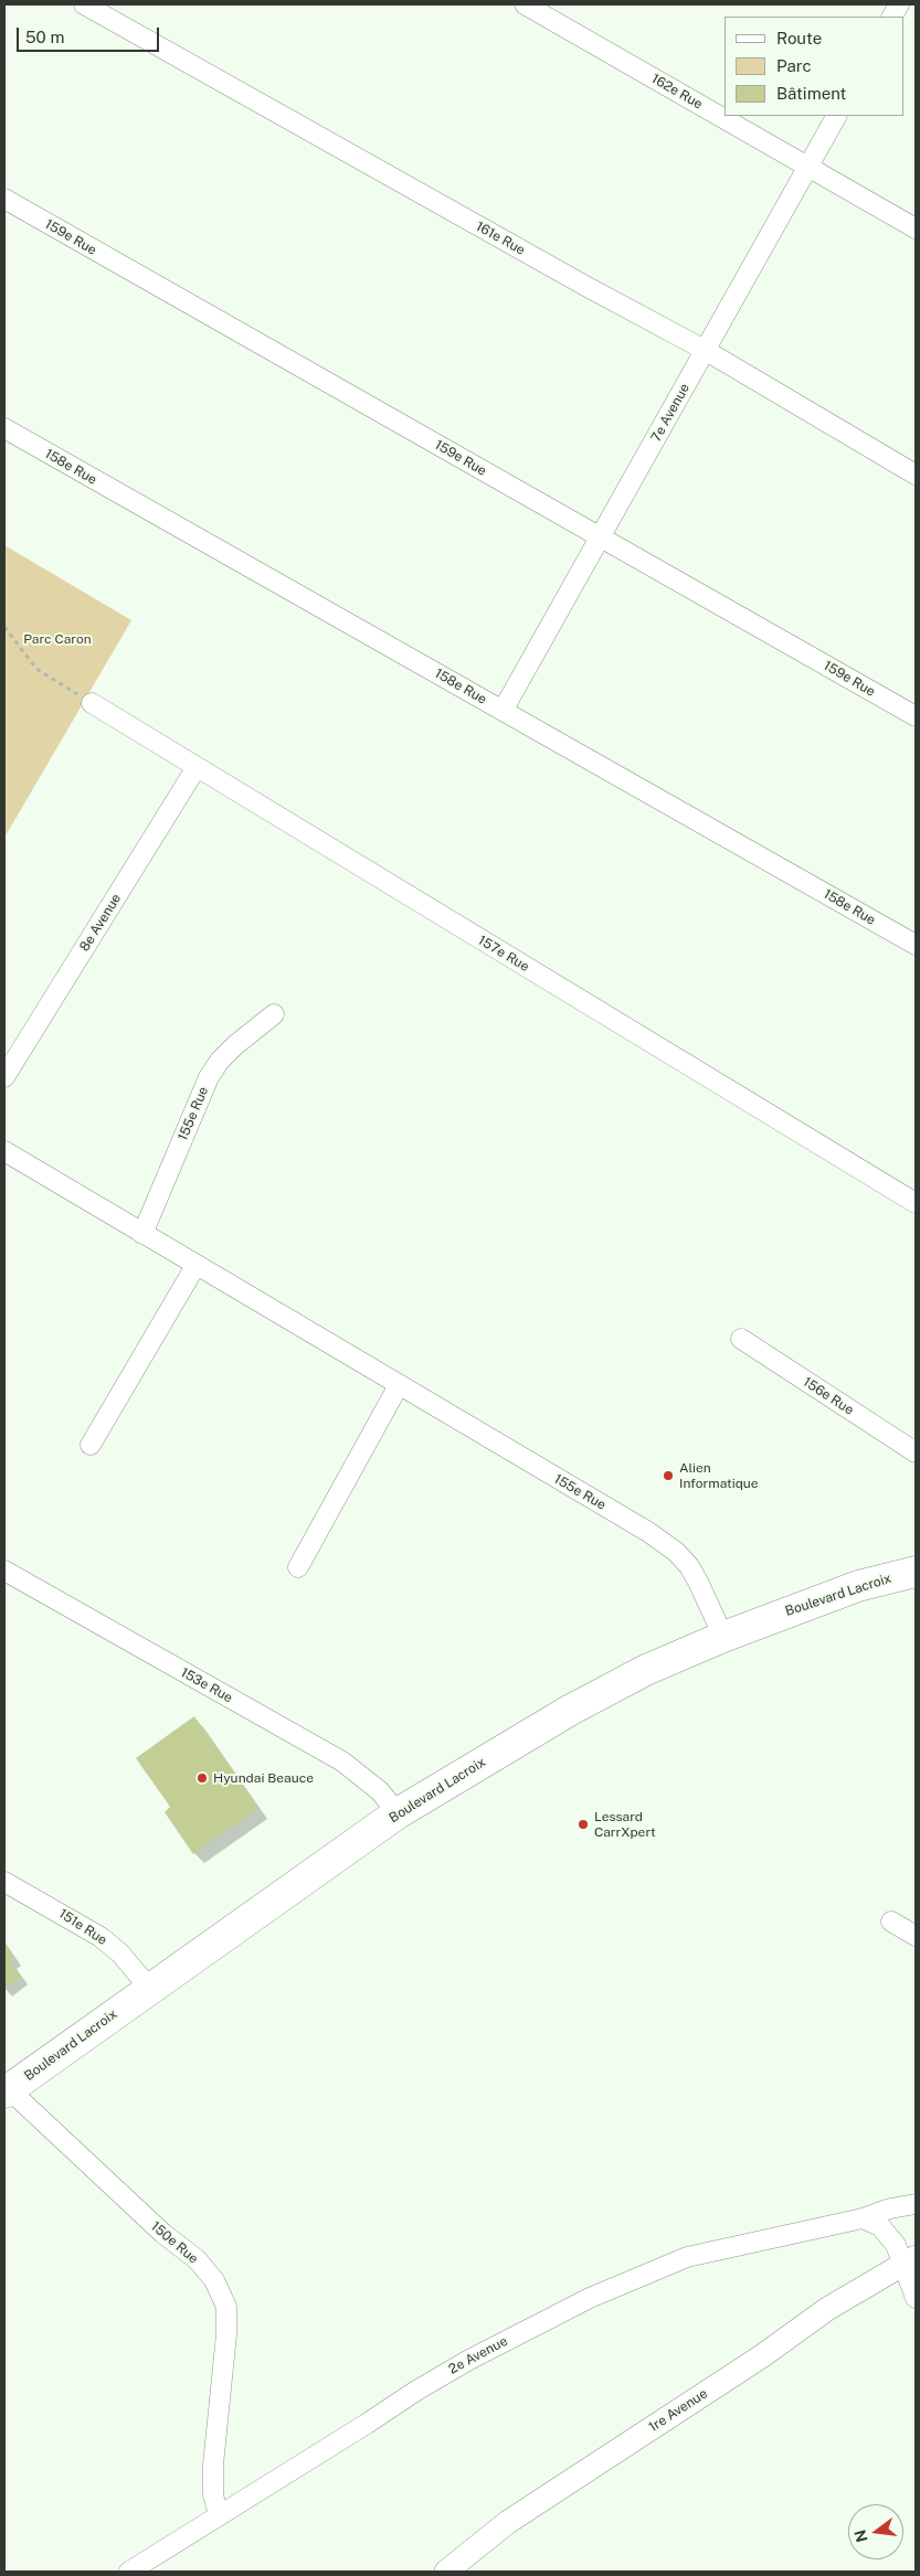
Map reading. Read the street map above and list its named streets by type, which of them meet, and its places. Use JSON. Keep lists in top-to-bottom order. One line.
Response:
{"streets":{"main road":["Boulevard Lacroix"],"street":["162e Rue","159e Rue","161e Rue","7e Avenue","158e Rue","8e Avenue","157e Rue","155e Rue","156e Rue","153e Rue","151e Rue","150e Rue","2e Avenue","1re Avenue"]},"crossings":[["162e Rue","7e Avenue"],["159e Rue","7e Avenue"],["161e Rue","7e Avenue"],["7e Avenue","158e Rue"],["8e Avenue","157e Rue"],["155e Rue","Boulevard Lacroix"],["Boulevard Lacroix","153e Rue"],["Boulevard Lacroix","151e Rue"],["Boulevard Lacroix","150e Rue"],["150e Rue","2e Avenue"]],"parks":["Parc Caron"],"places":["Alien Informatique","Hyundai Beauce","Lessard CarrXpert"],"legend":["Route","Parc","Bâtiment"],"scale_bar":"50 m","north":"left"}
